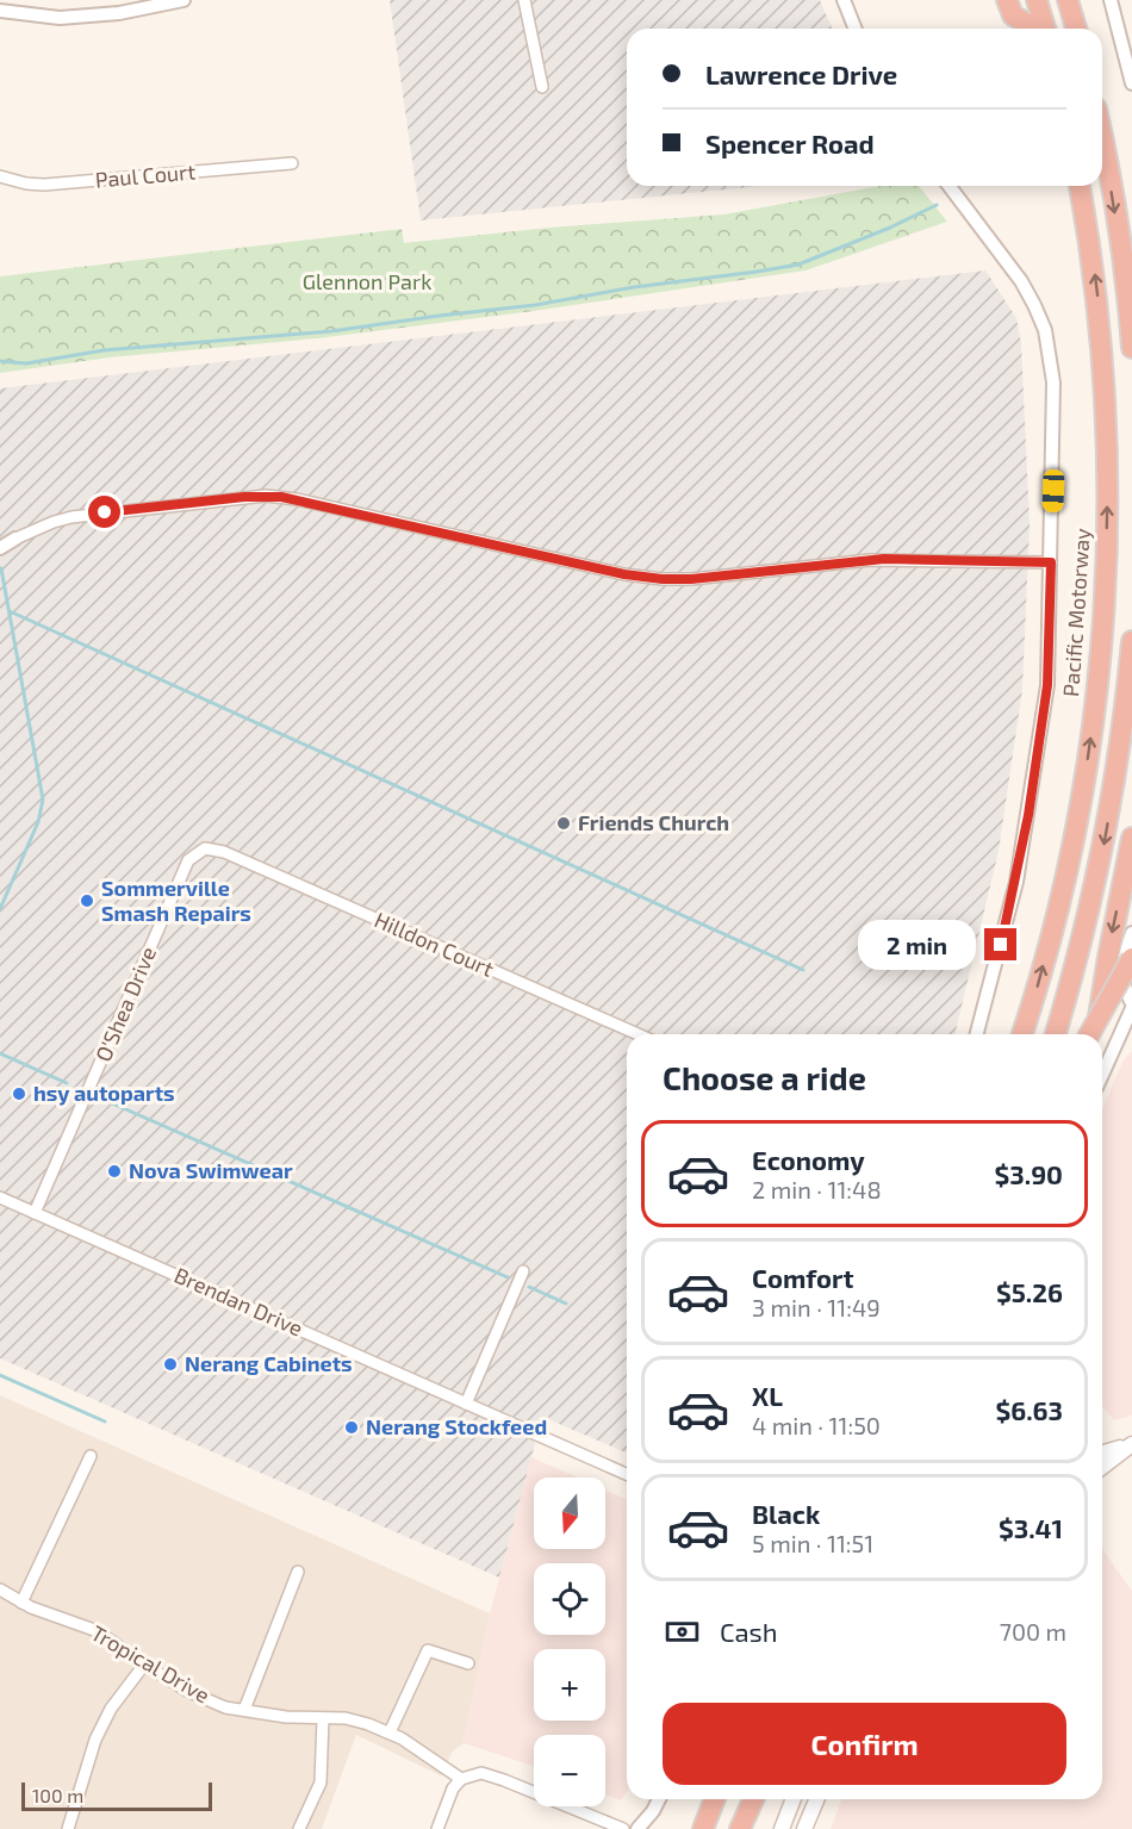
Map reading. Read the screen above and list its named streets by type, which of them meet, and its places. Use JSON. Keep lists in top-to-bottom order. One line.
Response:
{"streets":{"highway":["Pacific Motorway"],"street":["Paul Court","Hilldon Court","O'Shea Drive","Brendan Drive","Tropical Drive"]},"crossings":[["Hilldon Court","O'Shea Drive"],["O'Shea Drive","Brendan Drive"]],"parks":["Glennon Park"],"places":["Friends Church","Sommerville Smash Repairs","hsy autoparts","Nova Swimwear","Nerang Cabinets","Nerang Stockfeed"],"scale_bar":"100 m","north":"bottom","page":{"banner":["Lawrence Drive","Spencer Road"],"bubble":"2 min","heading":"Choose a ride","list":[{"name":"Economy","note":"2 min · 11:48","value":"$3.90"},{"name":"Comfort","note":"3 min · 11:49","value":"$5.26"},{"name":"XL","note":"4 min · 11:50","value":"$6.63"},{"name":"Black","note":"5 min · 11:51","value":"$3.41"}],"map_buttons":["+","−"],"pay":["Cash","700 m"],"buttons":"Confirm","scale":"100 m"}}
